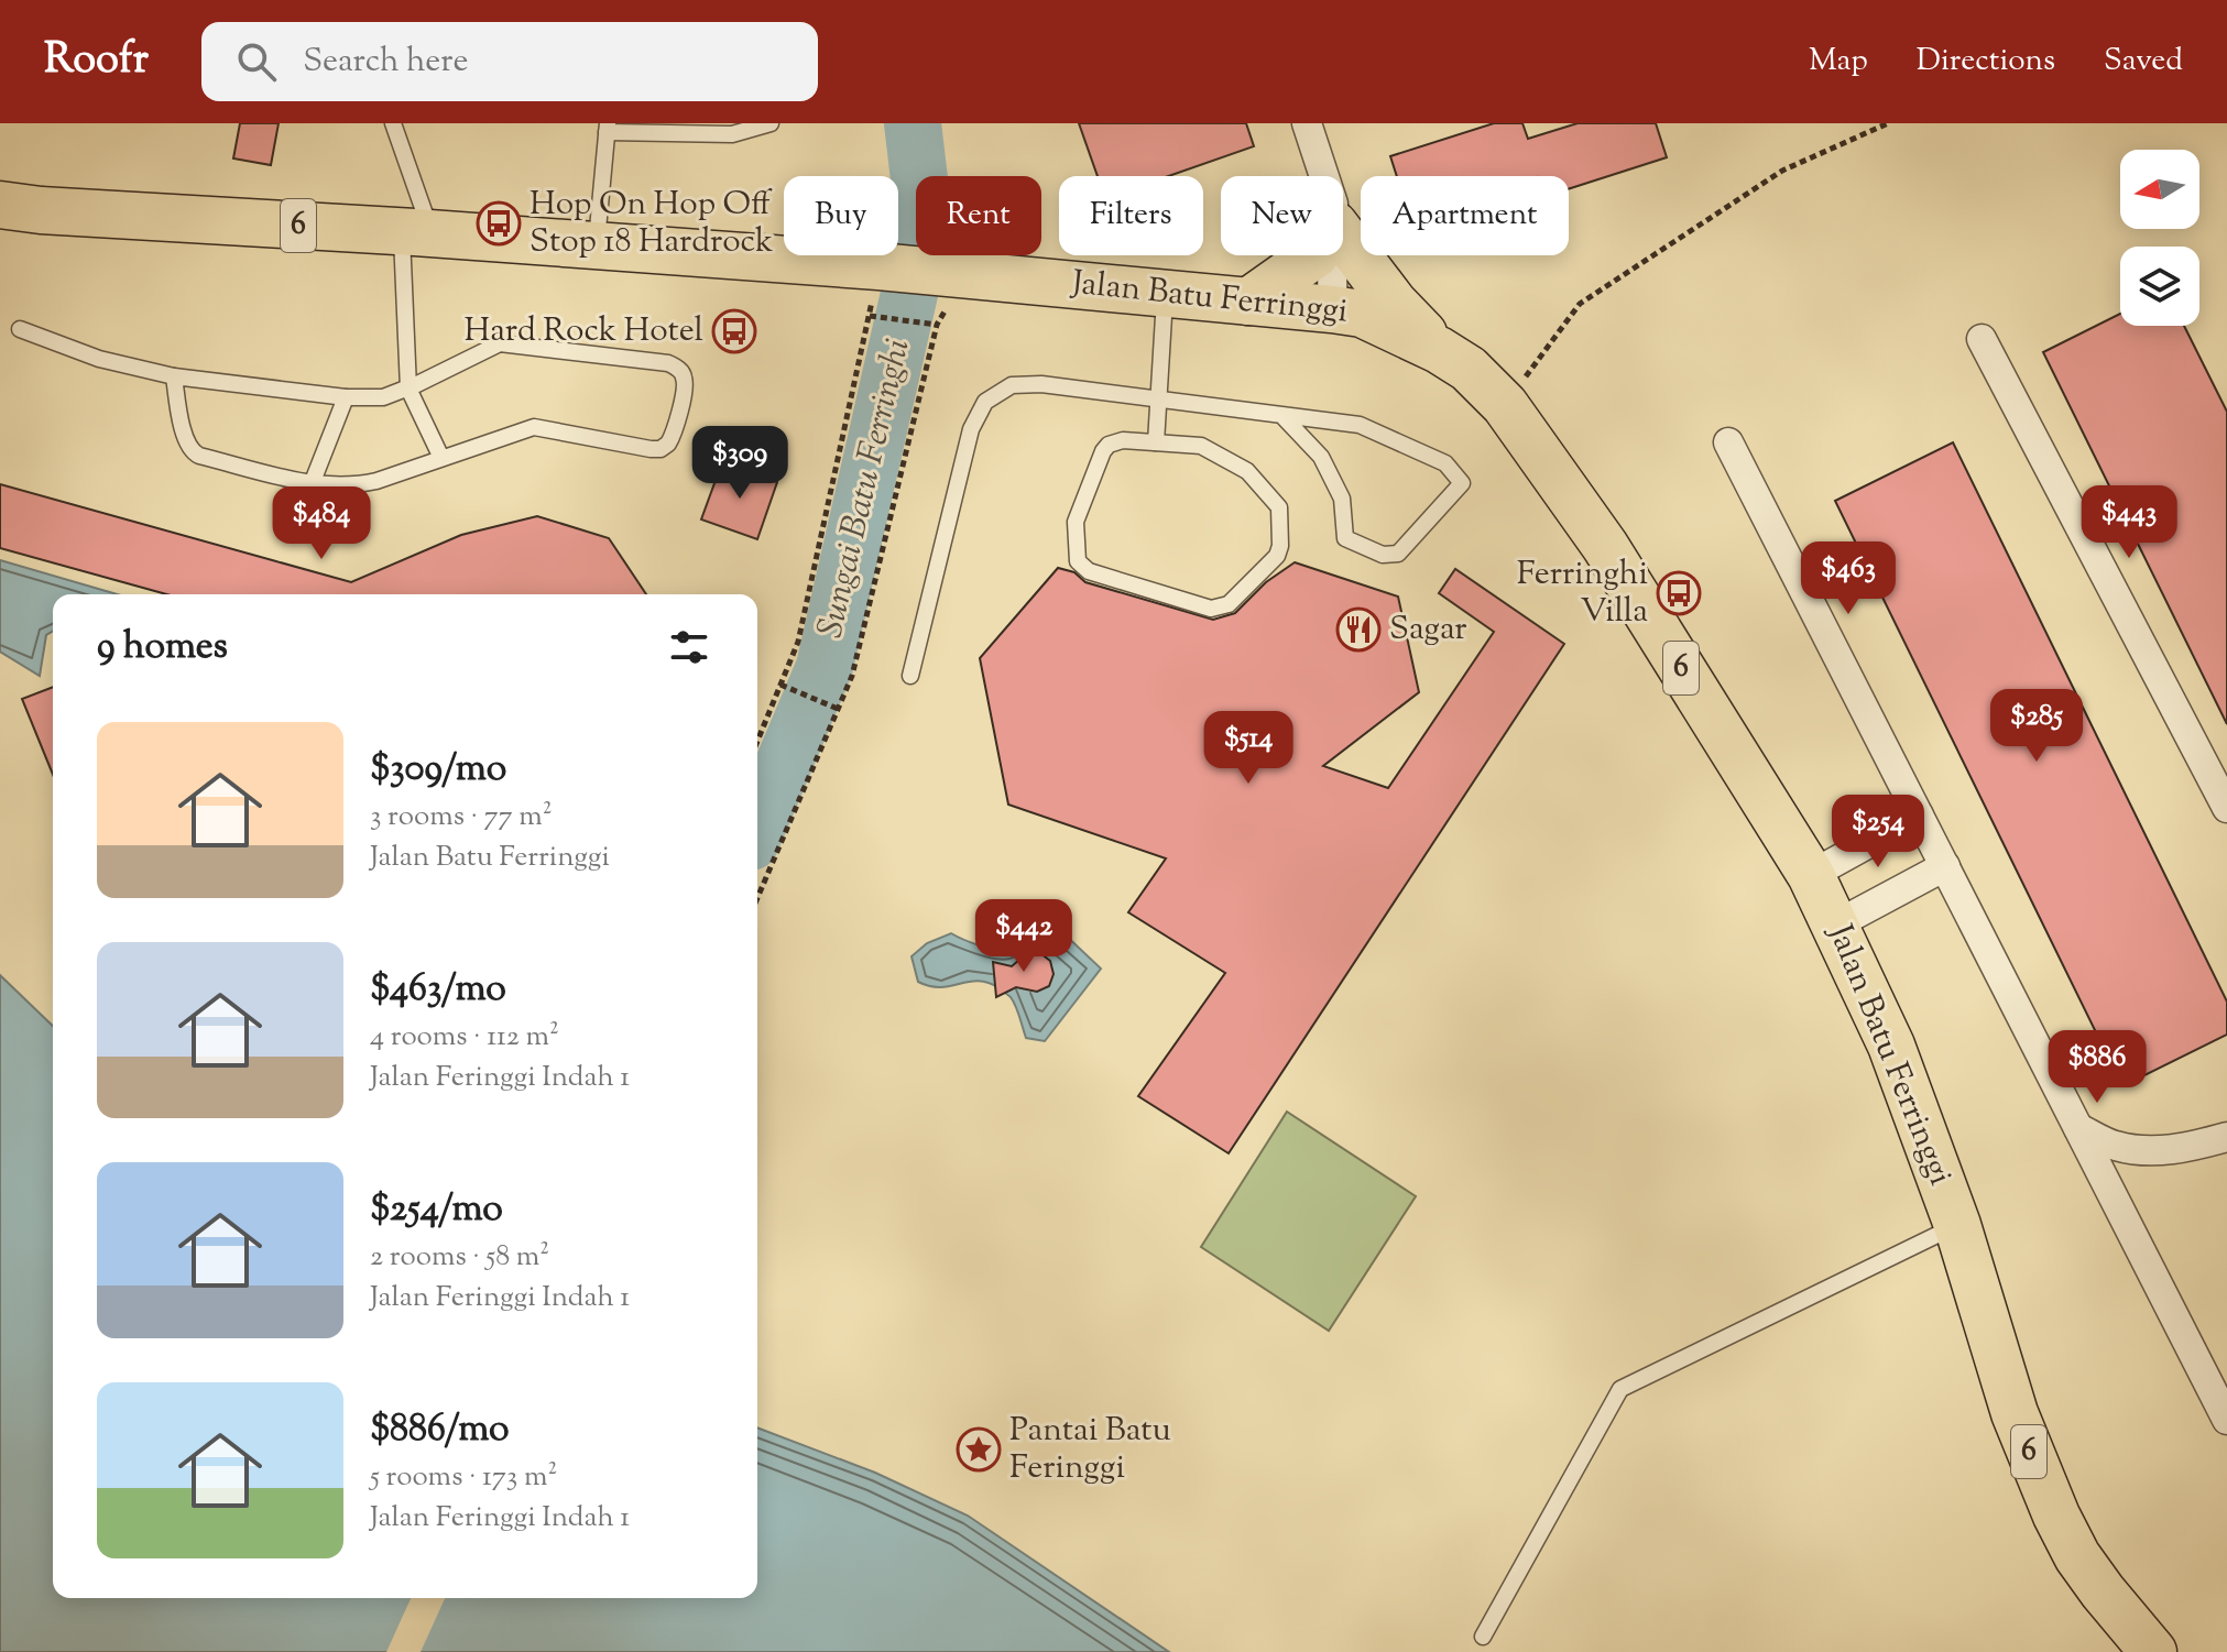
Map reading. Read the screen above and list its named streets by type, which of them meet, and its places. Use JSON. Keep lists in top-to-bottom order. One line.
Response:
{"streets":{"main road":["6","Jalan Batu Ferringgi"]},"crossings":[["6","Jalan Batu Ferringgi"]],"water":["Sungai Batu Ferringhi"],"places":{"bus stop":["Hop On Hop Off Stop 18 Hardrock","Hard Rock Hotel","Ferringhi Villa"],"restaurant":["Sagar"],"place":["Pantai Batu Feringgi"]},"north":"left","page":{"header":"Roofr","search":"Search here","nav":["Map","Directions","Saved"],"chip":["Buy","Rent","Filters","New","Apartment"],"price":["$309","$443","$484","$463","$285","$514","$254","$442","$886"],"heading":"9 homes","list":[{"name":"$309/mo","note":"3 rooms · 77 m² · Jalan Batu Ferringgi"},{"name":"$463/mo","note":"4 rooms · 112 m² · Jalan Feringgi Indah 1"},{"name":"$254/mo","note":"2 rooms · 58 m² · Jalan Feringgi Indah 1"},{"name":"$886/mo","note":"5 rooms · 173 m² · Jalan Feringgi Indah 1"}]}}
